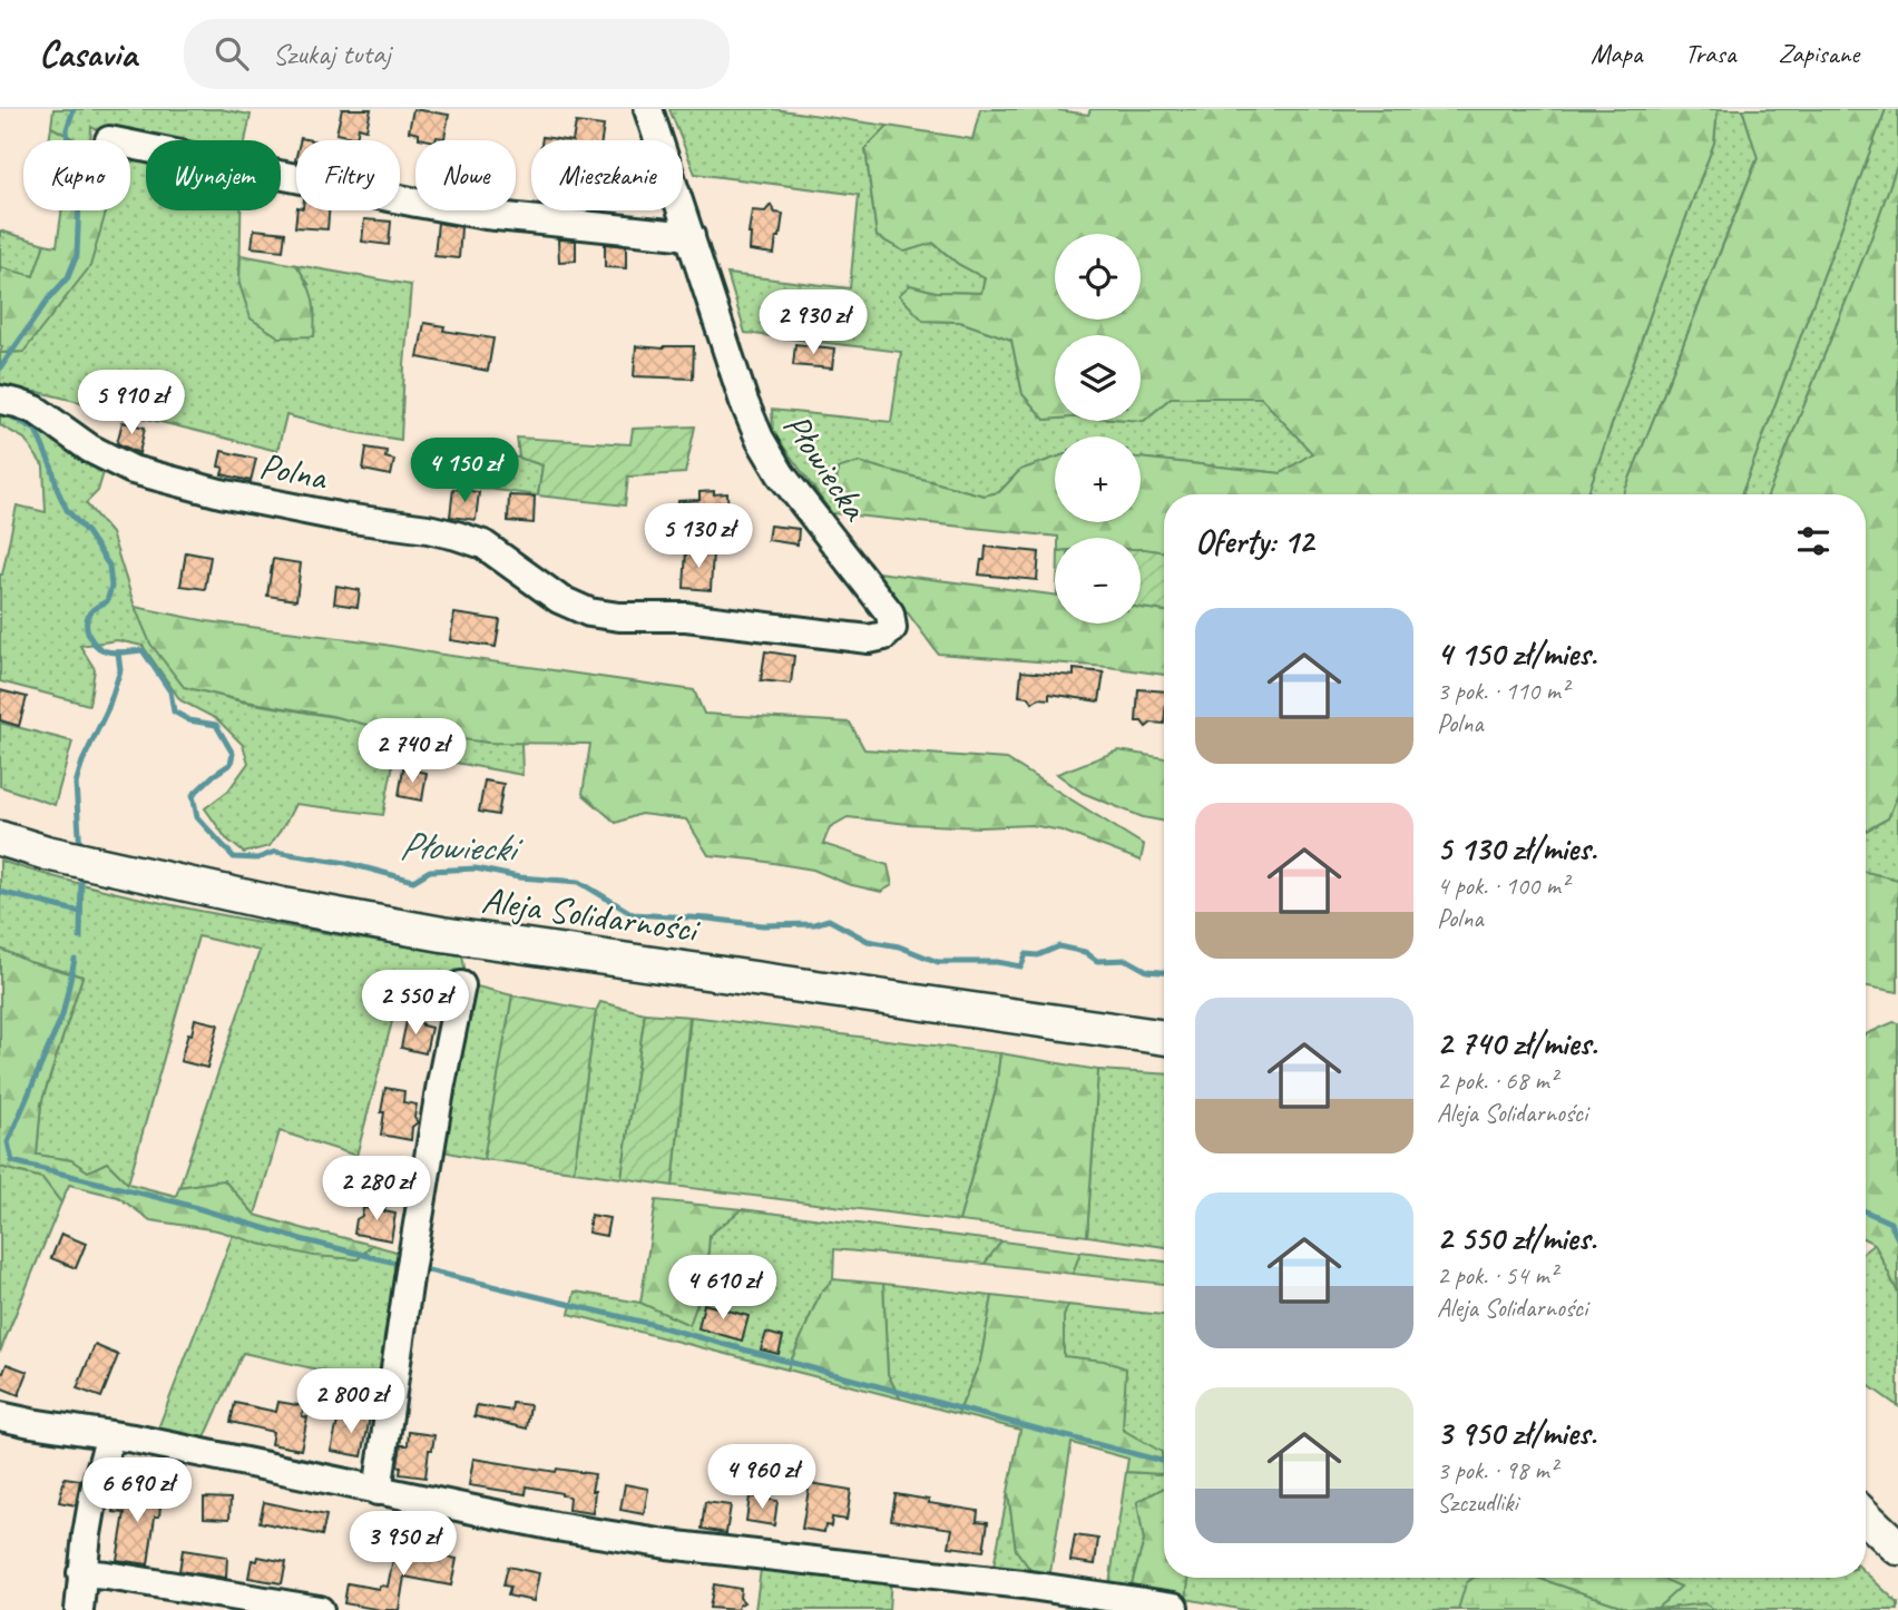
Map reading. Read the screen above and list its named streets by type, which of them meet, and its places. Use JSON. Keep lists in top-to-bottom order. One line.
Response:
{"streets":{"main road":["Aleja Solidarności"],"street":["Płowiecka","Polna"]},"crossings":[["Płowiecka","Polna"]],"water":["Płowiecki"],"page":{"header":"Casavia","search":"Szukaj tutaj","nav":["Mapa","Trasa","Zapisane"],"chip":["Kupno","Wynajem","Filtry","Nowe","Mieszkanie"],"map_buttons":["+","−"],"price":["2 930 zł","5 910 zł","4 150 zł","5 130 zł","2 740 zł","2 550 zł","2 280 zł","4 610 zł","2 800 zł","4 960 zł","6 690 zł","3 950 zł"],"heading":"Oferty: 12","list":[{"name":"4 150 zł/mies.","note":"3 pok. · 110 m² · Polna"},{"name":"5 130 zł/mies.","note":"4 pok. · 100 m² · Polna"},{"name":"2 740 zł/mies.","note":"2 pok. · 68 m² · Aleja Solidarności"},{"name":"2 550 zł/mies.","note":"2 pok. · 54 m² · Aleja Solidarności"},{"name":"3 950 zł/mies.","note":"3 pok. · 98 m² · Szczudliki"}]}}
